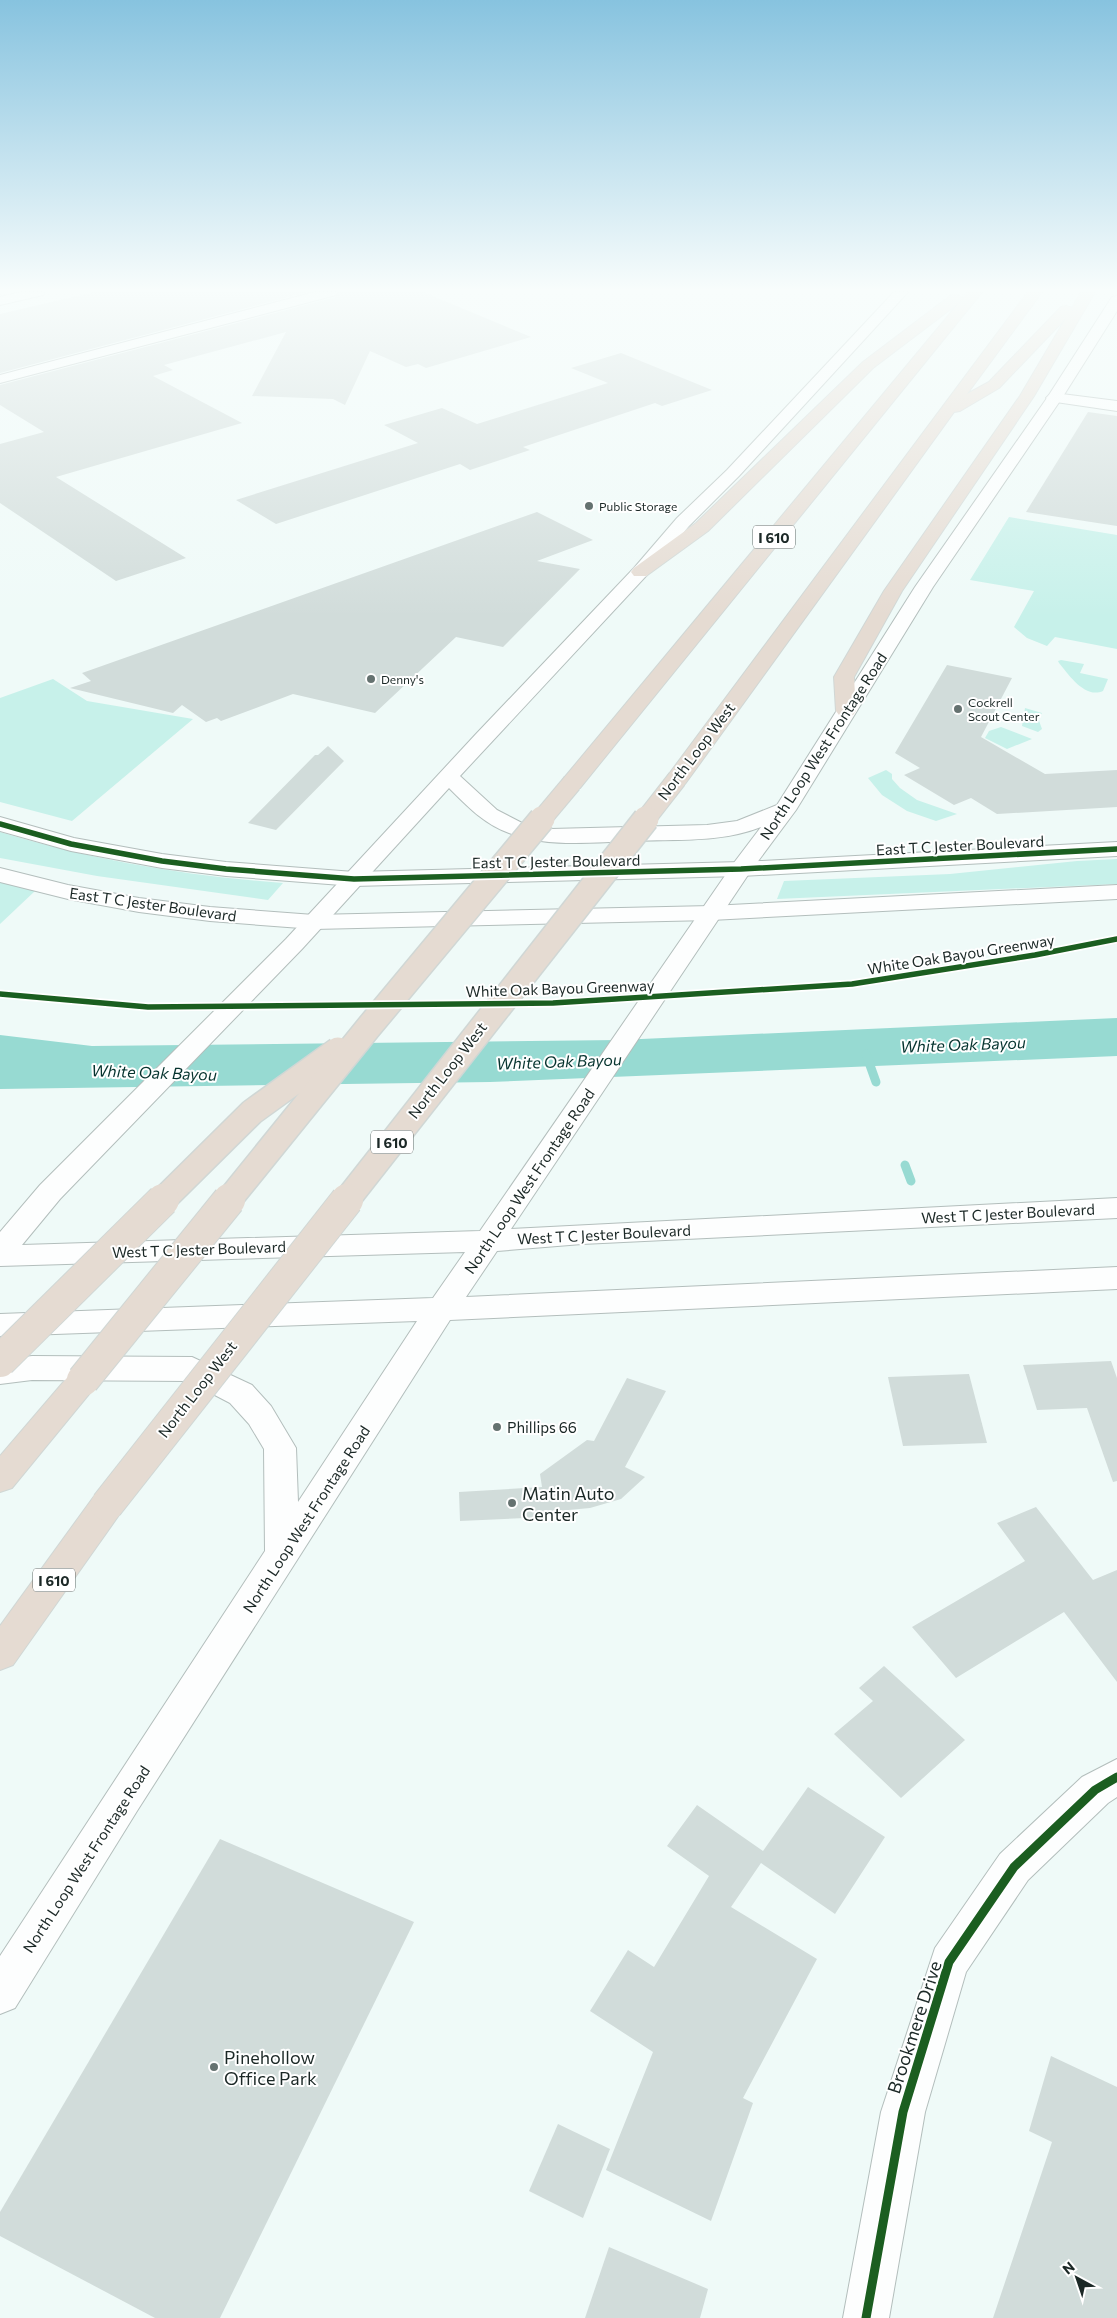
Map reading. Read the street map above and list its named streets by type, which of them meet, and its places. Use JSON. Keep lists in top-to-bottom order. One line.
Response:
{"streets":{"highway":["I 610","North Loop West"],"main road":["North Loop West Frontage Road","East T C Jester Boulevard","West T C Jester Boulevard","Brookmere Drive"],"cycle path":["White Oak Bayou Greenway"]},"crossings":[["North Loop West Frontage Road","East T C Jester Boulevard"],["North Loop West Frontage Road","West T C Jester Boulevard"]],"water":["White Oak Bayou"],"places":["Public Storage","Denny's","Cockrell Scout Center","Phillips 66","Matin Auto Center","Pinehollow Office Park"],"north":"top left"}
